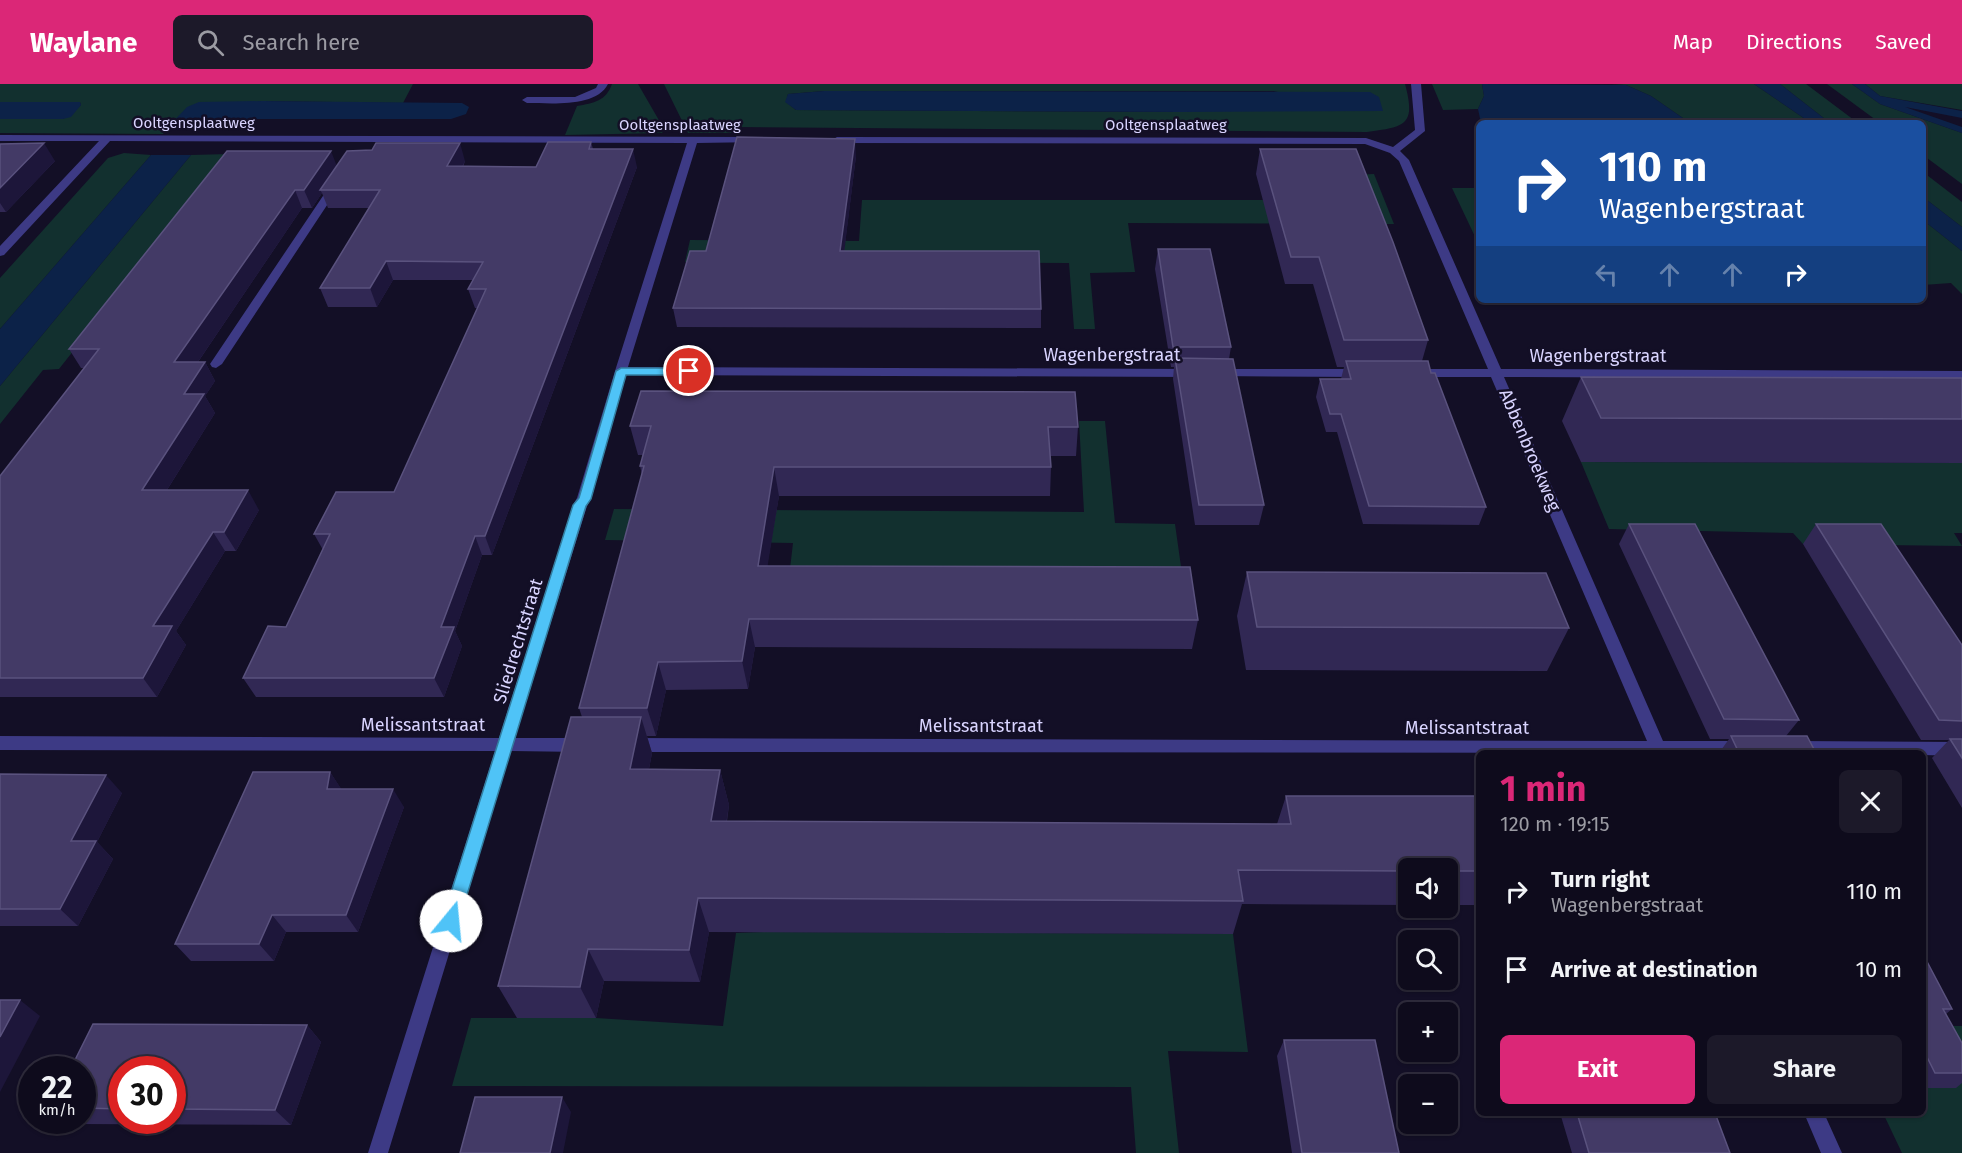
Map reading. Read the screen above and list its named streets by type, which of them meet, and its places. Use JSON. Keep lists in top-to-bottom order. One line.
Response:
{"streets":{"street":["Ooltgensplaatweg","Wagenbergstraat","Abbenbroekweg","Sliedrechtstraat","Melissantstraat"]},"crossings":[["Ooltgensplaatweg","Abbenbroekweg"],["Ooltgensplaatweg","Sliedrechtstraat"],["Wagenbergstraat","Abbenbroekweg"],["Wagenbergstraat","Sliedrechtstraat"],["Sliedrechtstraat","Melissantstraat"]],"page":{"header":"Waylane","search":"Search here","nav":["Map","Directions","Saved"],"turn":["110 m","Wagenbergstraat"],"heading":["1 min","120 m · 19:15"],"list":[{"name":"Turn right","note":"Wagenbergstraat","value":"110 m"},{"name":"Arrive at destination","value":"10 m"}],"map_buttons":["+","−"],"buttons":["Exit","Share"],"speed":"22 km/h","limit":"30"}}
